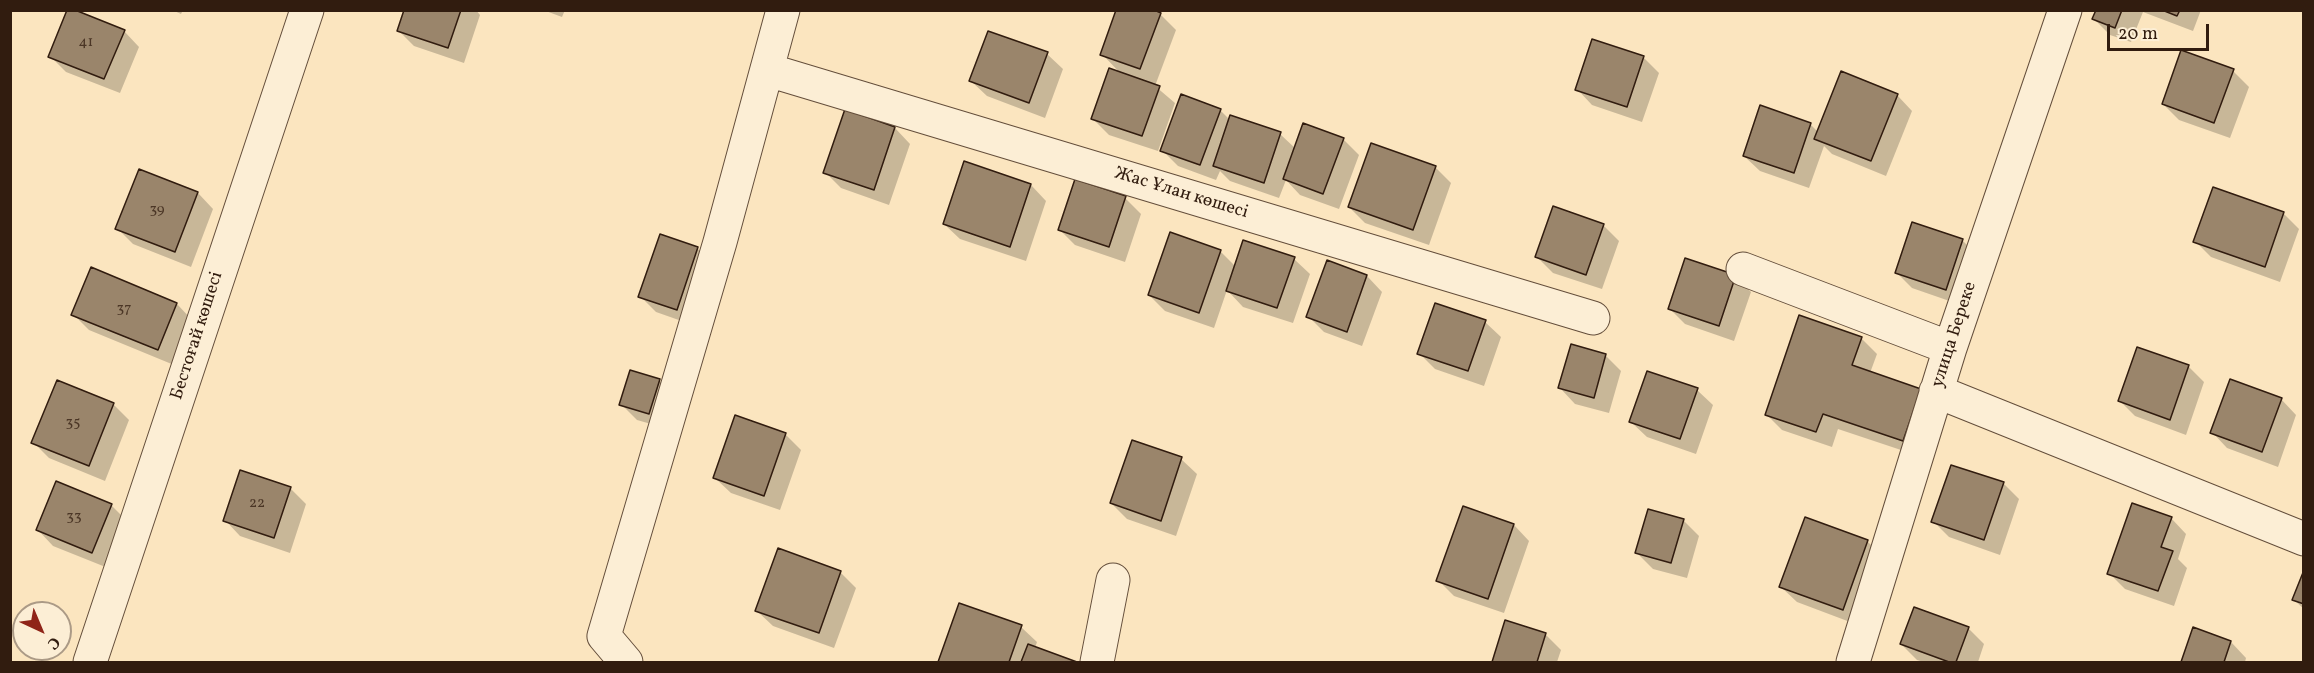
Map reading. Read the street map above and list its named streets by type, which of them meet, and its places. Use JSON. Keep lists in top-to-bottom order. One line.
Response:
{"streets":{"street":["Жас Ұлан көшесі","улица Береке","Бестоғай көшесі"]},"house_numbers":["41","39","37","35","22","33"],"scale_bar":"20 m","north":"bottom right"}
